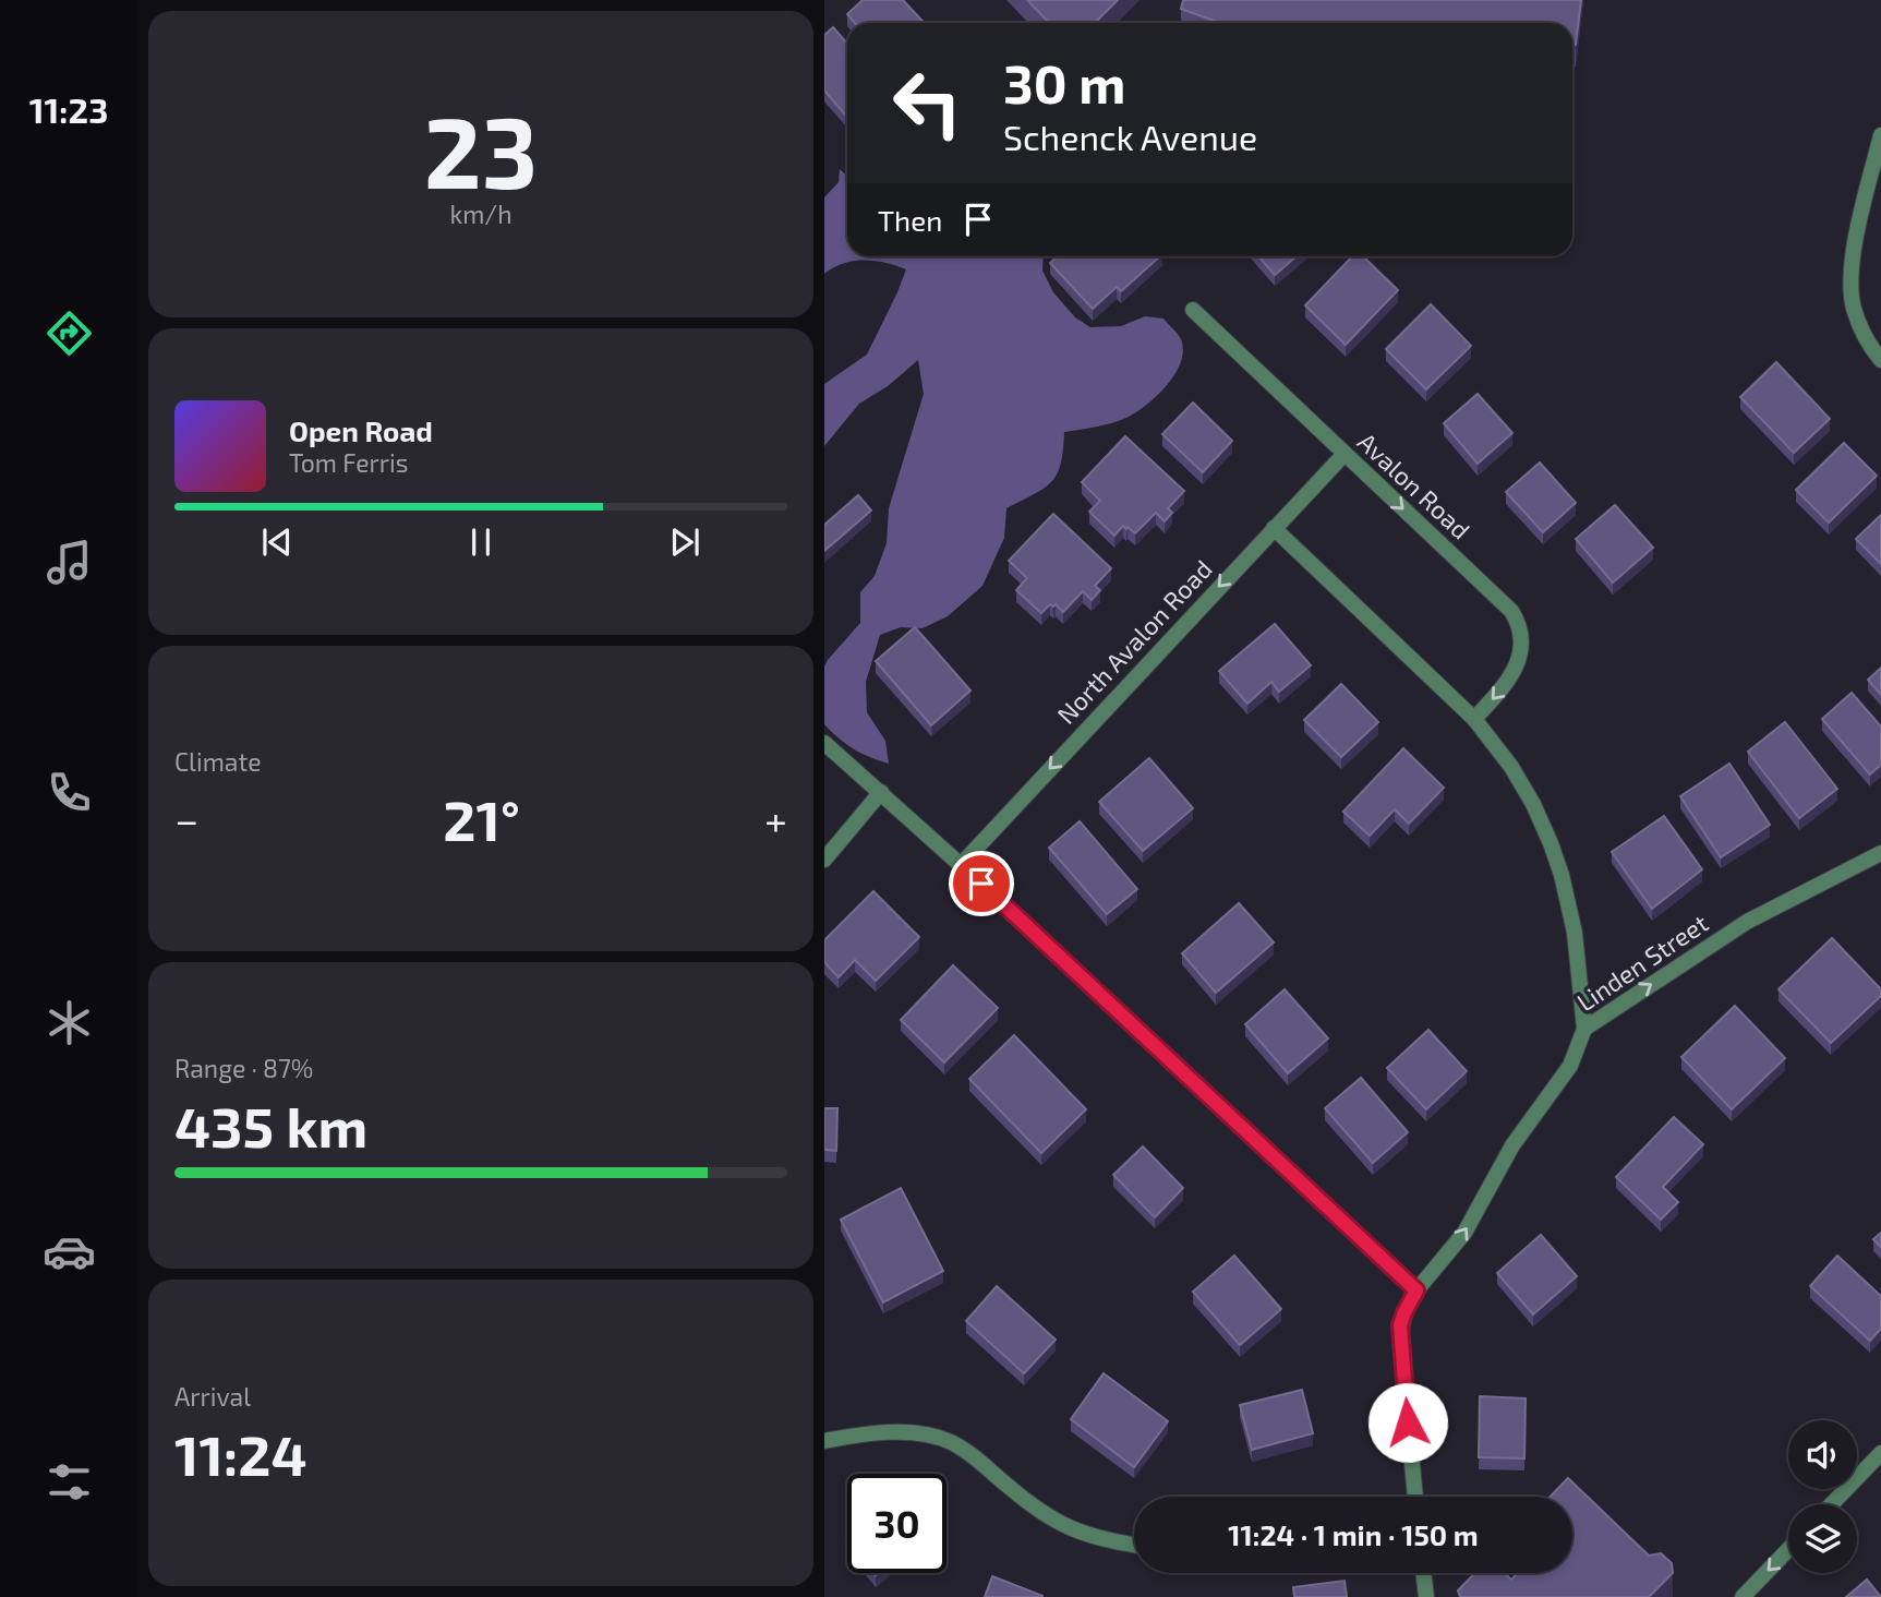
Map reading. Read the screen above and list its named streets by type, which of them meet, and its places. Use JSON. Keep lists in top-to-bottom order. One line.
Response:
{"streets":{"street":["Avalon Road","North Avalon Road","Linden Street"]},"crossings":[["Avalon Road","North Avalon Road"]],"one_way":["North Avalon Road","Linden Street"],"page":{"tabs":"11:23","tile":[["23","km/h"],"Climate",["Range · 87%","435 km"],["Arrival","11:24"]],"turn":["30 m","Schenck Avenue"],"then":"Then","song":["Open Road","Tom Ferris"],"heat":["−","21°","+"],"limit":"30","trip":"11:24 · 1 min · 150 m"}}
